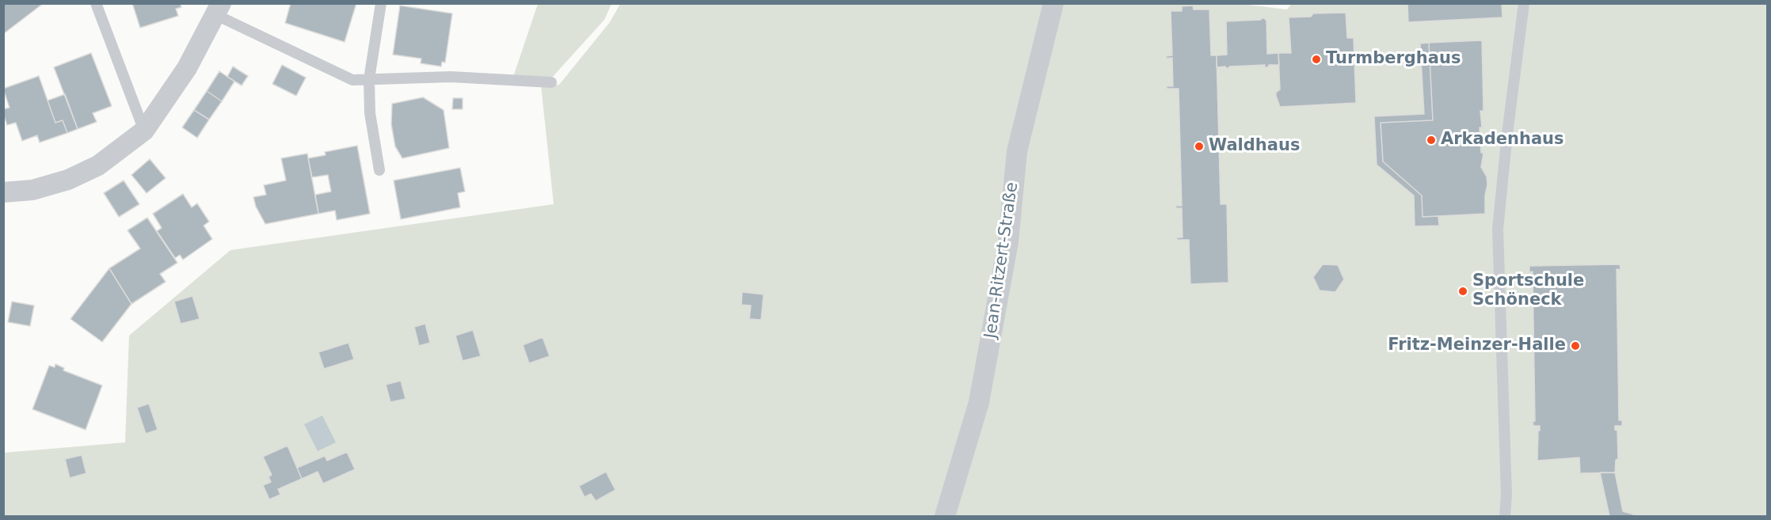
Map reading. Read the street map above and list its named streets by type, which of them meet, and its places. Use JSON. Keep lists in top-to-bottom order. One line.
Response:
{"streets":{"street":["Jean-Ritzert-Straße"]},"places":["Turmberghaus","Arkadenhaus","Waldhaus","Sportschule Schöneck","Fritz-Meinzer-Halle"]}
